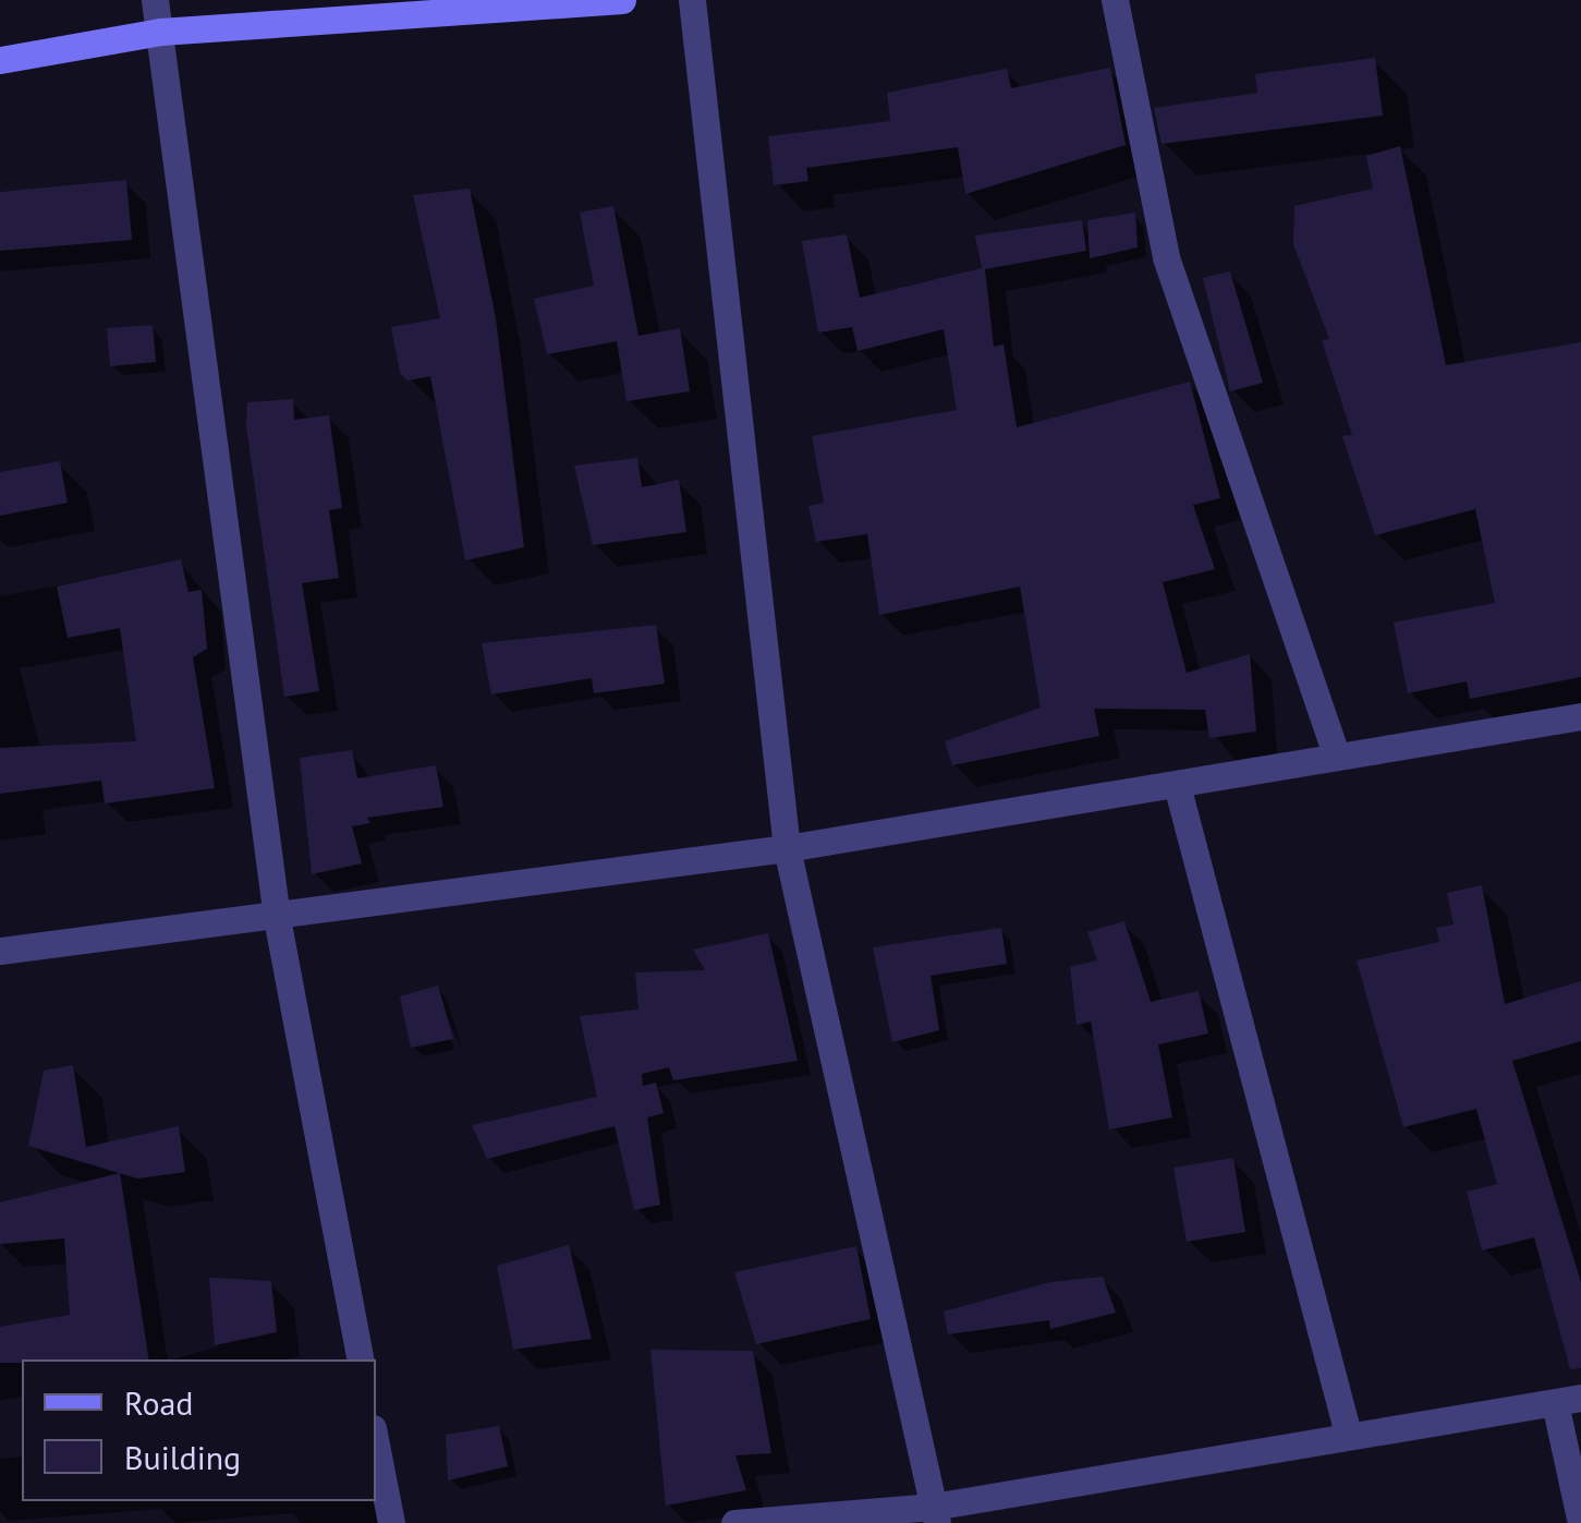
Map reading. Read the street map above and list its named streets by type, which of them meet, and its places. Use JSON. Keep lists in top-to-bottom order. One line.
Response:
{"legend":["Road","Building"]}
